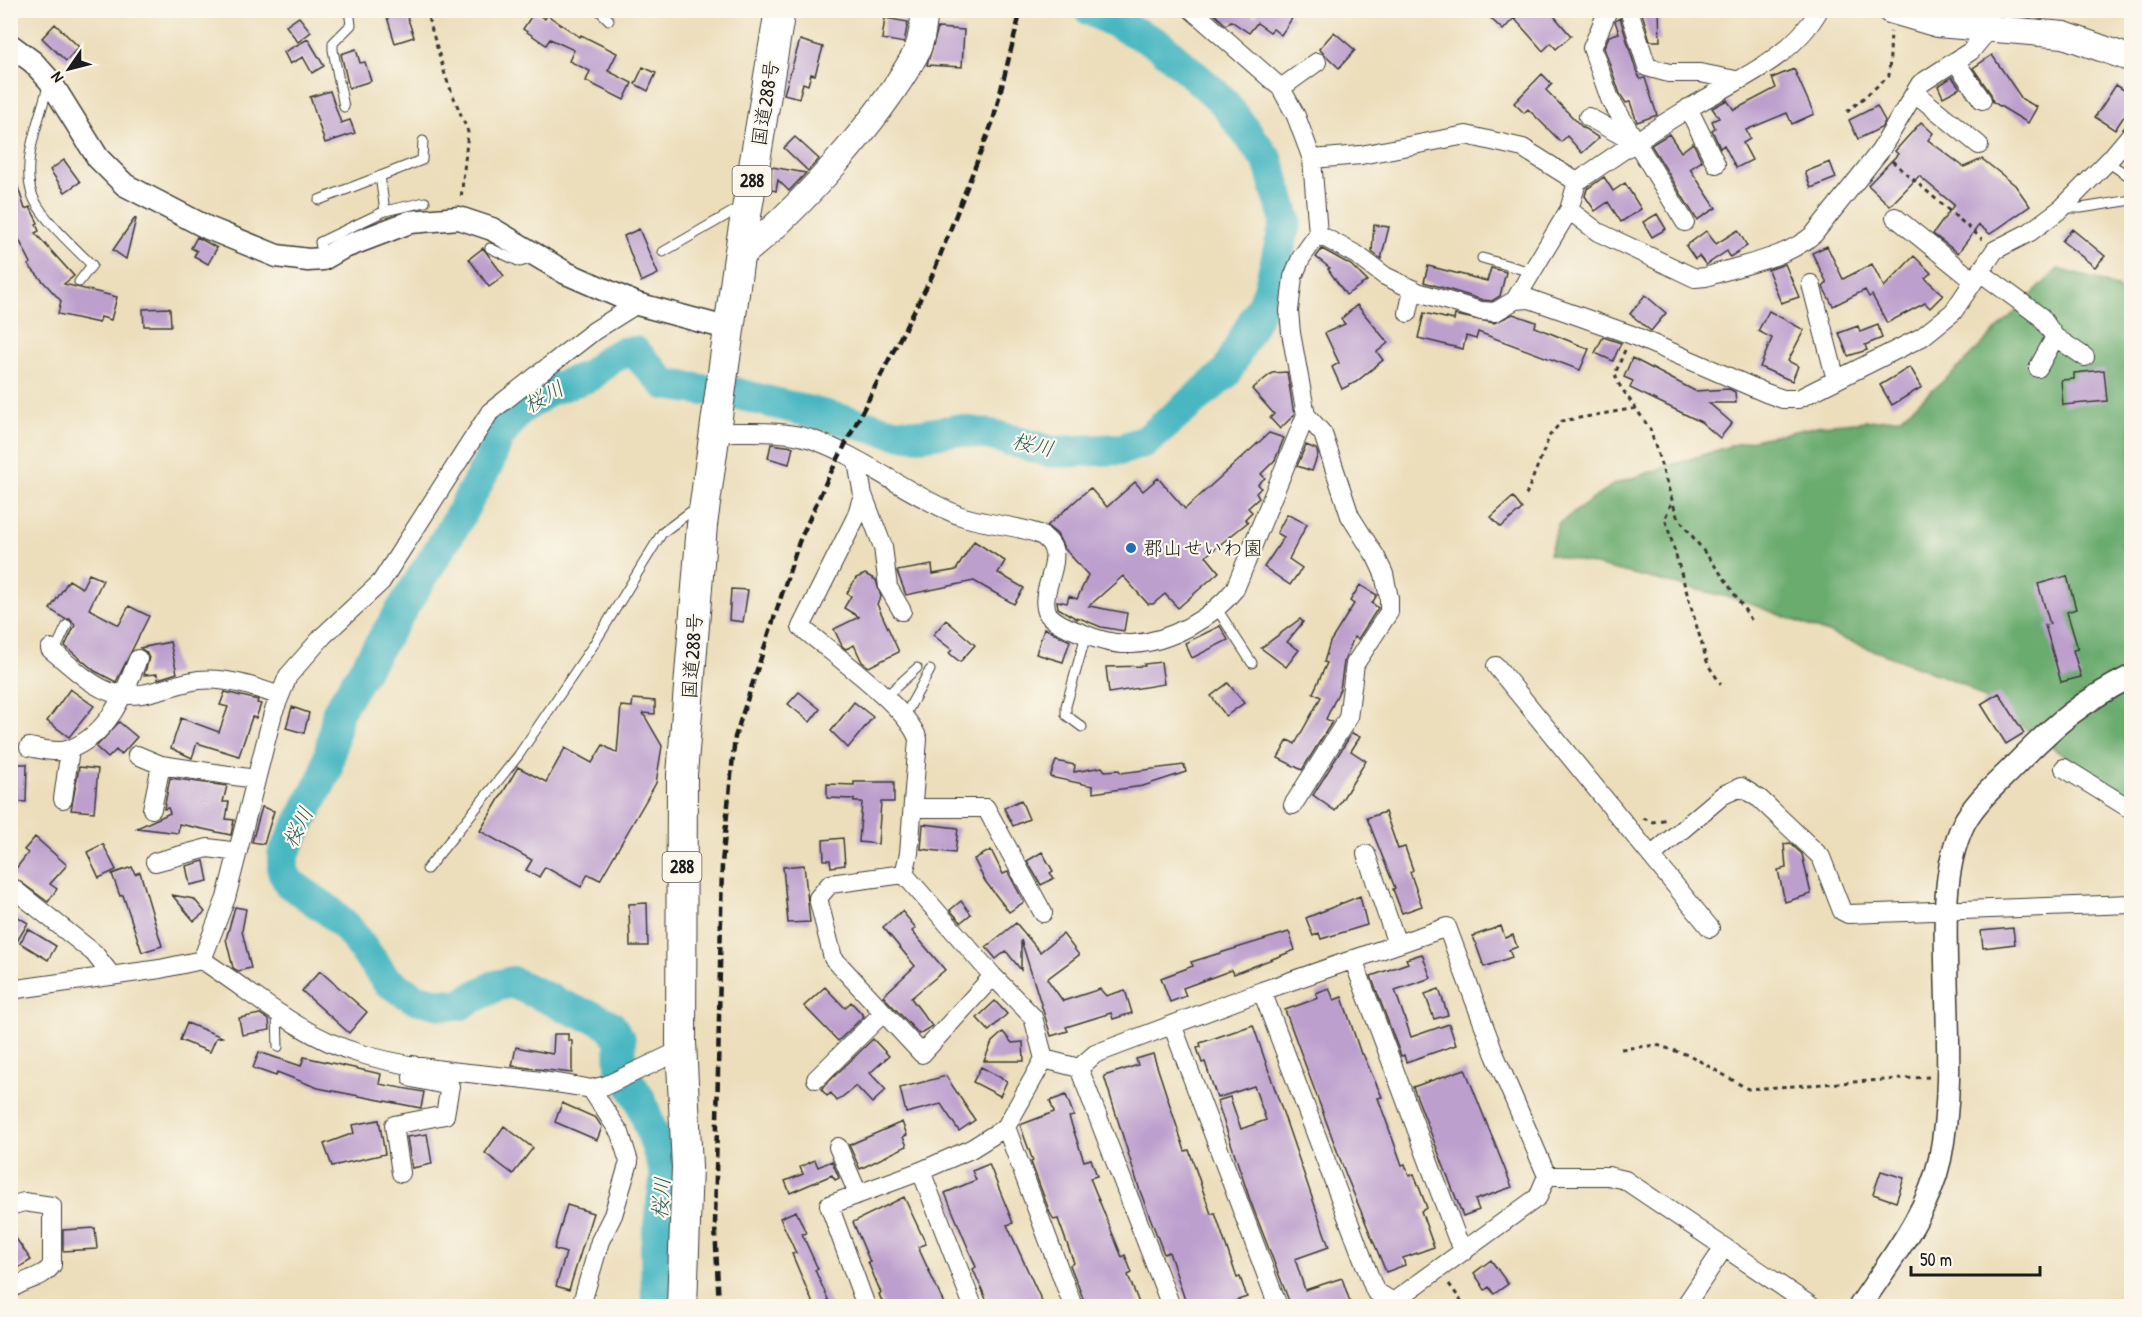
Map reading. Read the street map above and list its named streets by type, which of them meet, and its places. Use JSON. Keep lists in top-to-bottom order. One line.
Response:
{"streets":{"highway":["国道288号","288"]},"water":["桜川"],"places":["郡山せいわ園"],"scale_bar":"50 m","north":"bottom left"}
